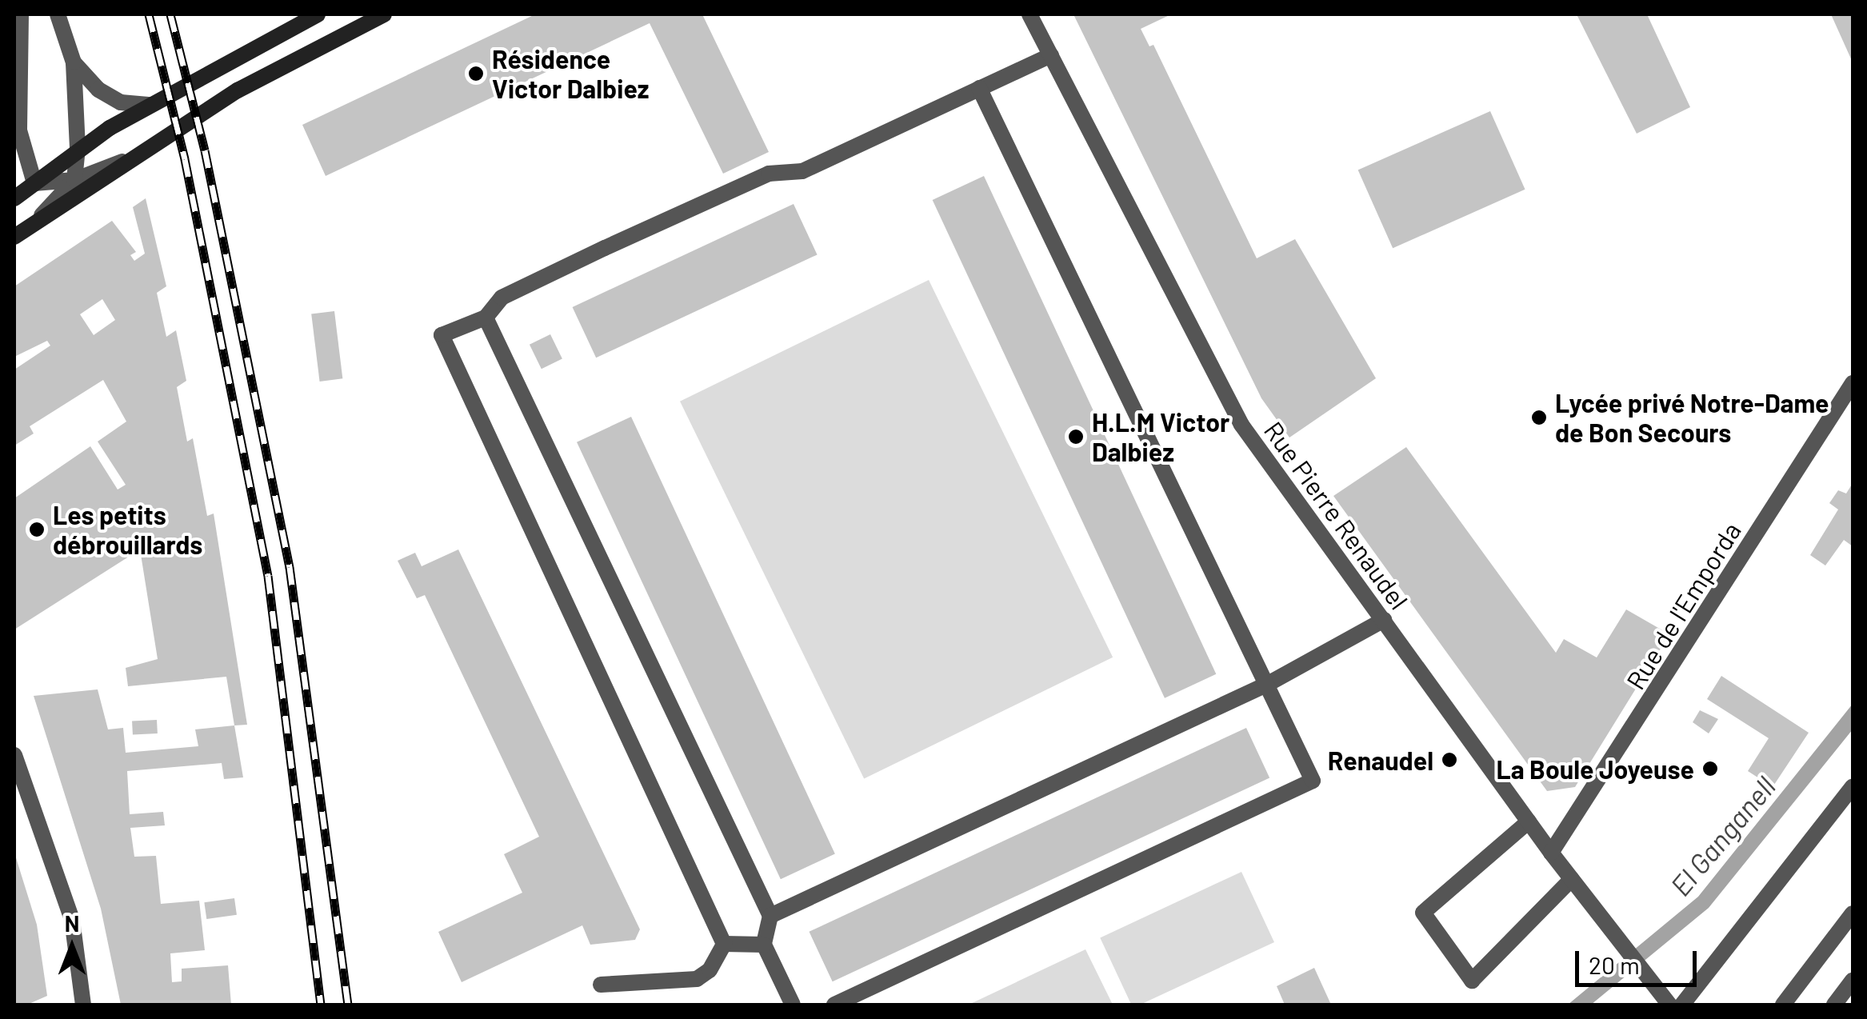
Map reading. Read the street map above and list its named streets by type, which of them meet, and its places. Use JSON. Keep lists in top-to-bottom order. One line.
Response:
{"streets":{"street":["Rue Pierre Renaudel","Rue de l'Emporda"]},"crossings":[["Rue Pierre Renaudel","Rue de l'Emporda"]],"water":["El Ganganell"],"places":["Résidence Victor Dalbiez","Lycée privé Notre-Dame de Bon Secours","H.L.M Victor Dalbiez","Les petits débrouillards","Renaudel","La Boule Joyeuse"],"scale_bar":"20 m","north":"top"}
